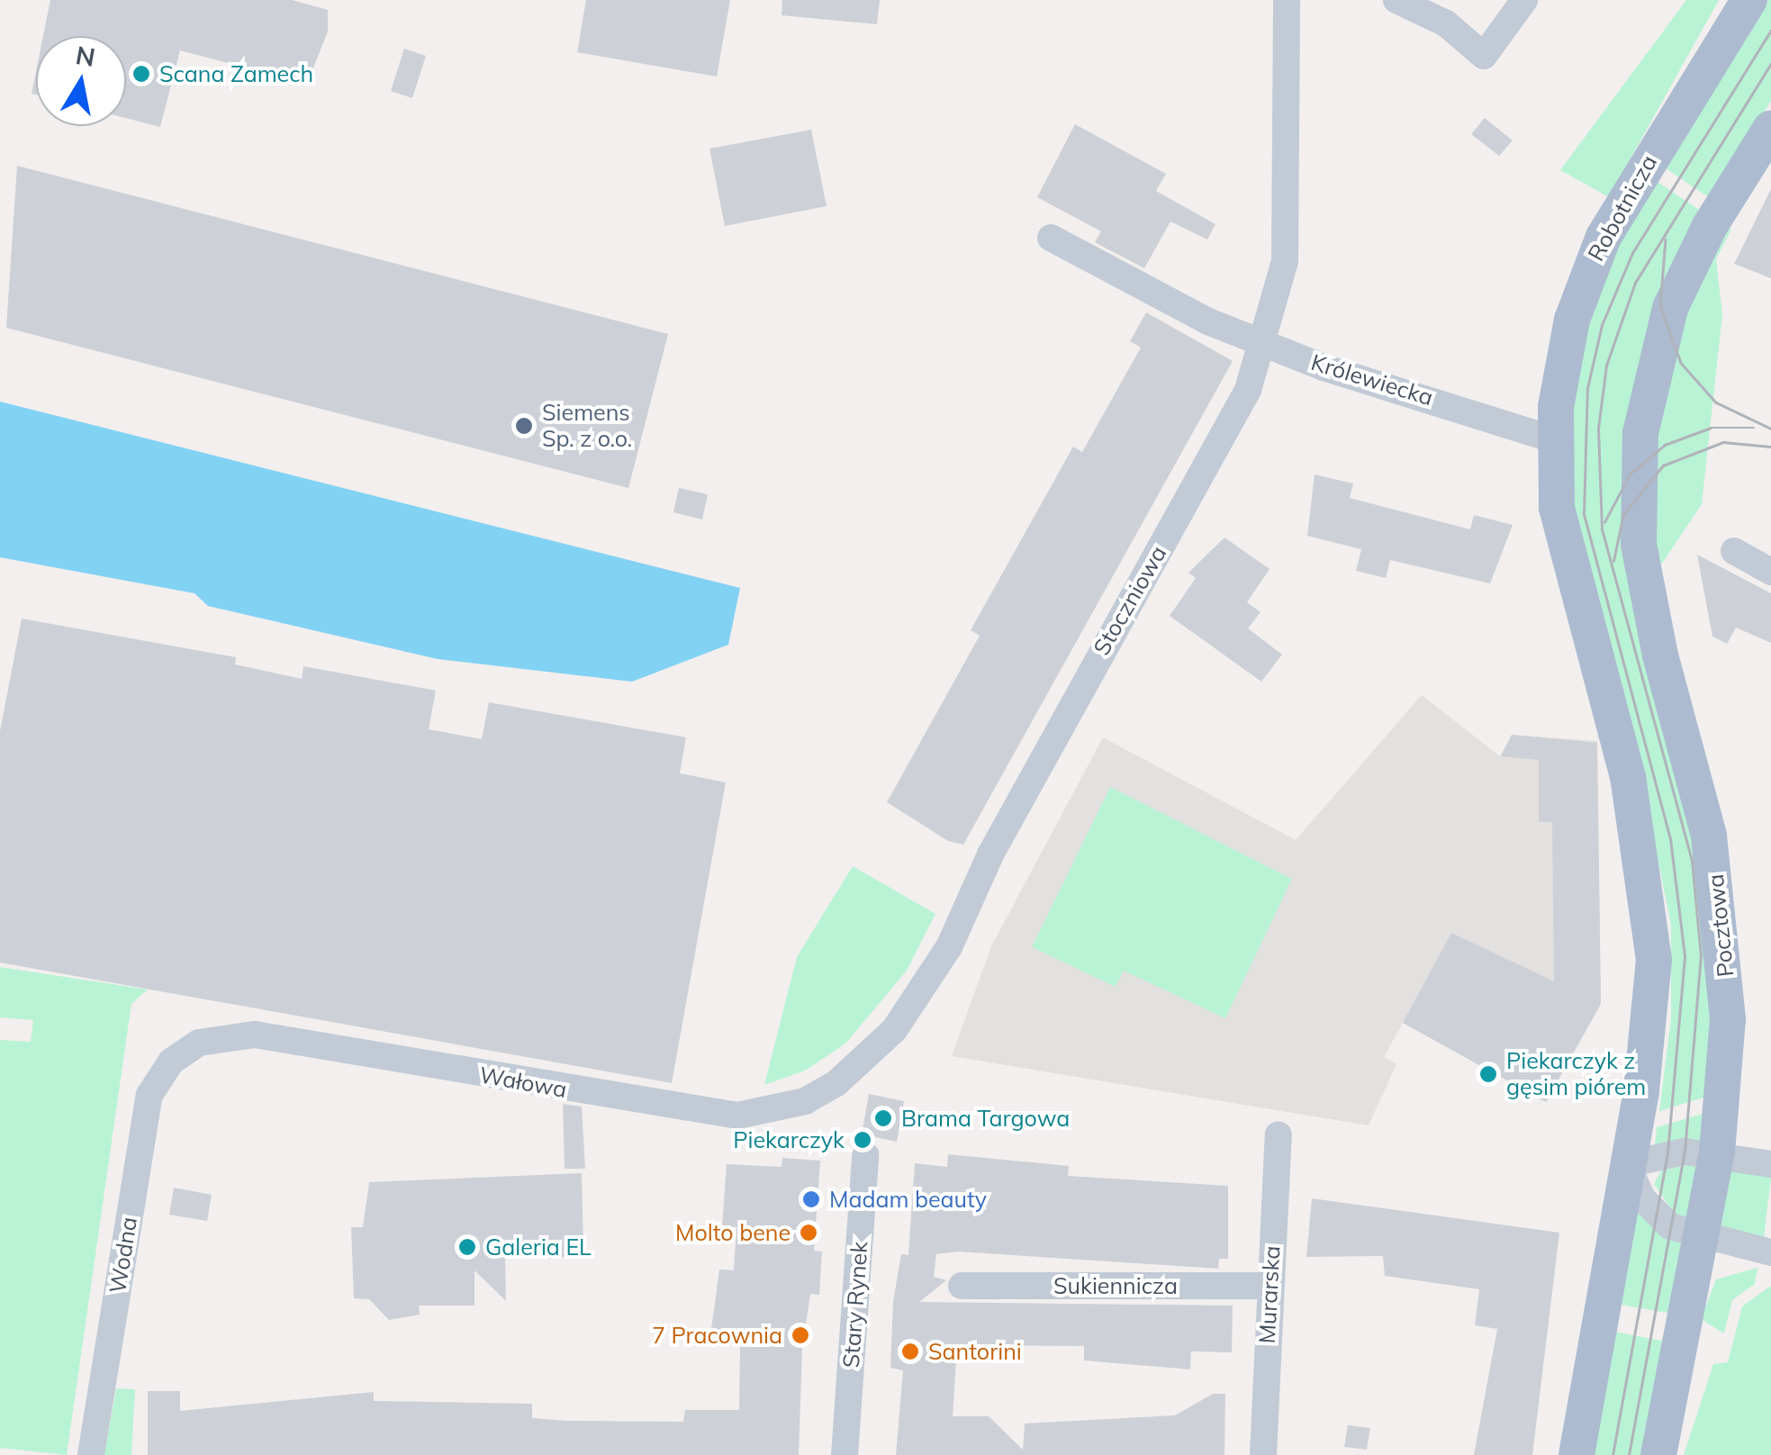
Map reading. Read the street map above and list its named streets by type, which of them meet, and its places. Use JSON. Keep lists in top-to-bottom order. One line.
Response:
{"streets":{"main road":["Robotnicza","Pocztowa"],"street":["Królewiecka","Stoczniowa","Wałowa","Wodna","Sukiennicza","Murarska","Stary Rynek"]},"crossings":[["Robotnicza","Królewiecka"],["Królewiecka","Stoczniowa"],["Stoczniowa","Wałowa"],["Wałowa","Wodna"],["Sukiennicza","Murarska"]],"places":["Scana Zamech","Siemens Sp. z o.o.","Piekarczyk z gęsim piórem","Brama Targowa","Piekarczyk","Madam beauty","Molto bene","Galeria EL","7 Pracownia","Santorini"],"north":"top"}
